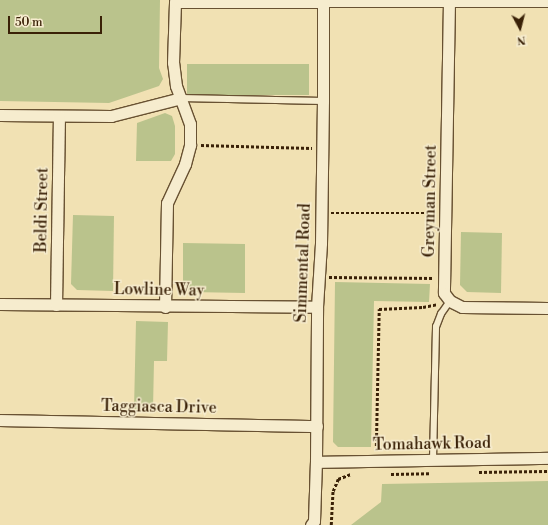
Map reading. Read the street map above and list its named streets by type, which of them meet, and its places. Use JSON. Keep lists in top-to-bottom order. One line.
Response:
{"streets":{"street":["Greyman Street","Beldi Street","Simmental Road","Lowline Way","Taggiasca Drive","Tomahawk Road"]},"crossings":[["Beldi Street","Lowline Way"],["Simmental Road","Lowline Way"],["Simmental Road","Taggiasca Drive"],["Simmental Road","Tomahawk Road"]],"scale_bar":"50 m","north":"bottom"}
